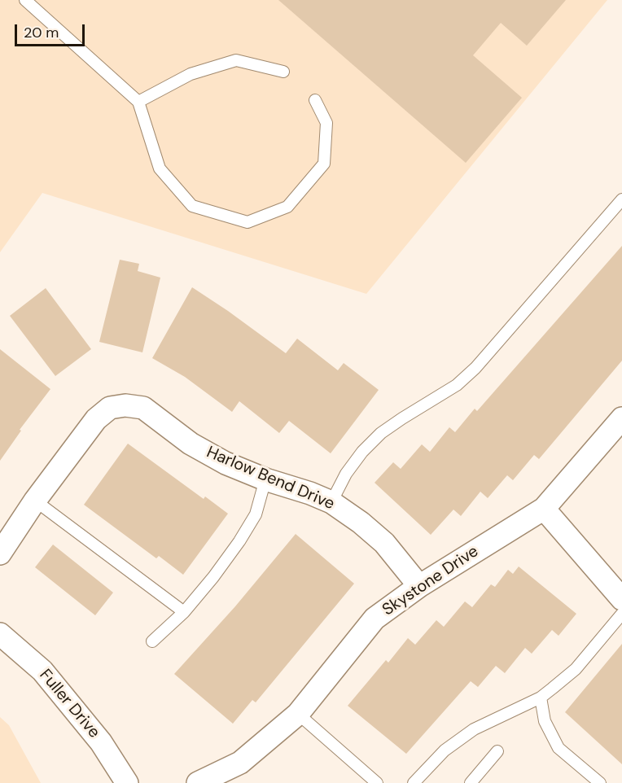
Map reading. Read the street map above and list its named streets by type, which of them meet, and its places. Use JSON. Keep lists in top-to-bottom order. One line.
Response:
{"streets":{"street":["Harlow Bend Drive","Skystone Drive","Fuller Drive"]},"crossings":[["Harlow Bend Drive","Skystone Drive"]],"scale_bar":"20 m"}
